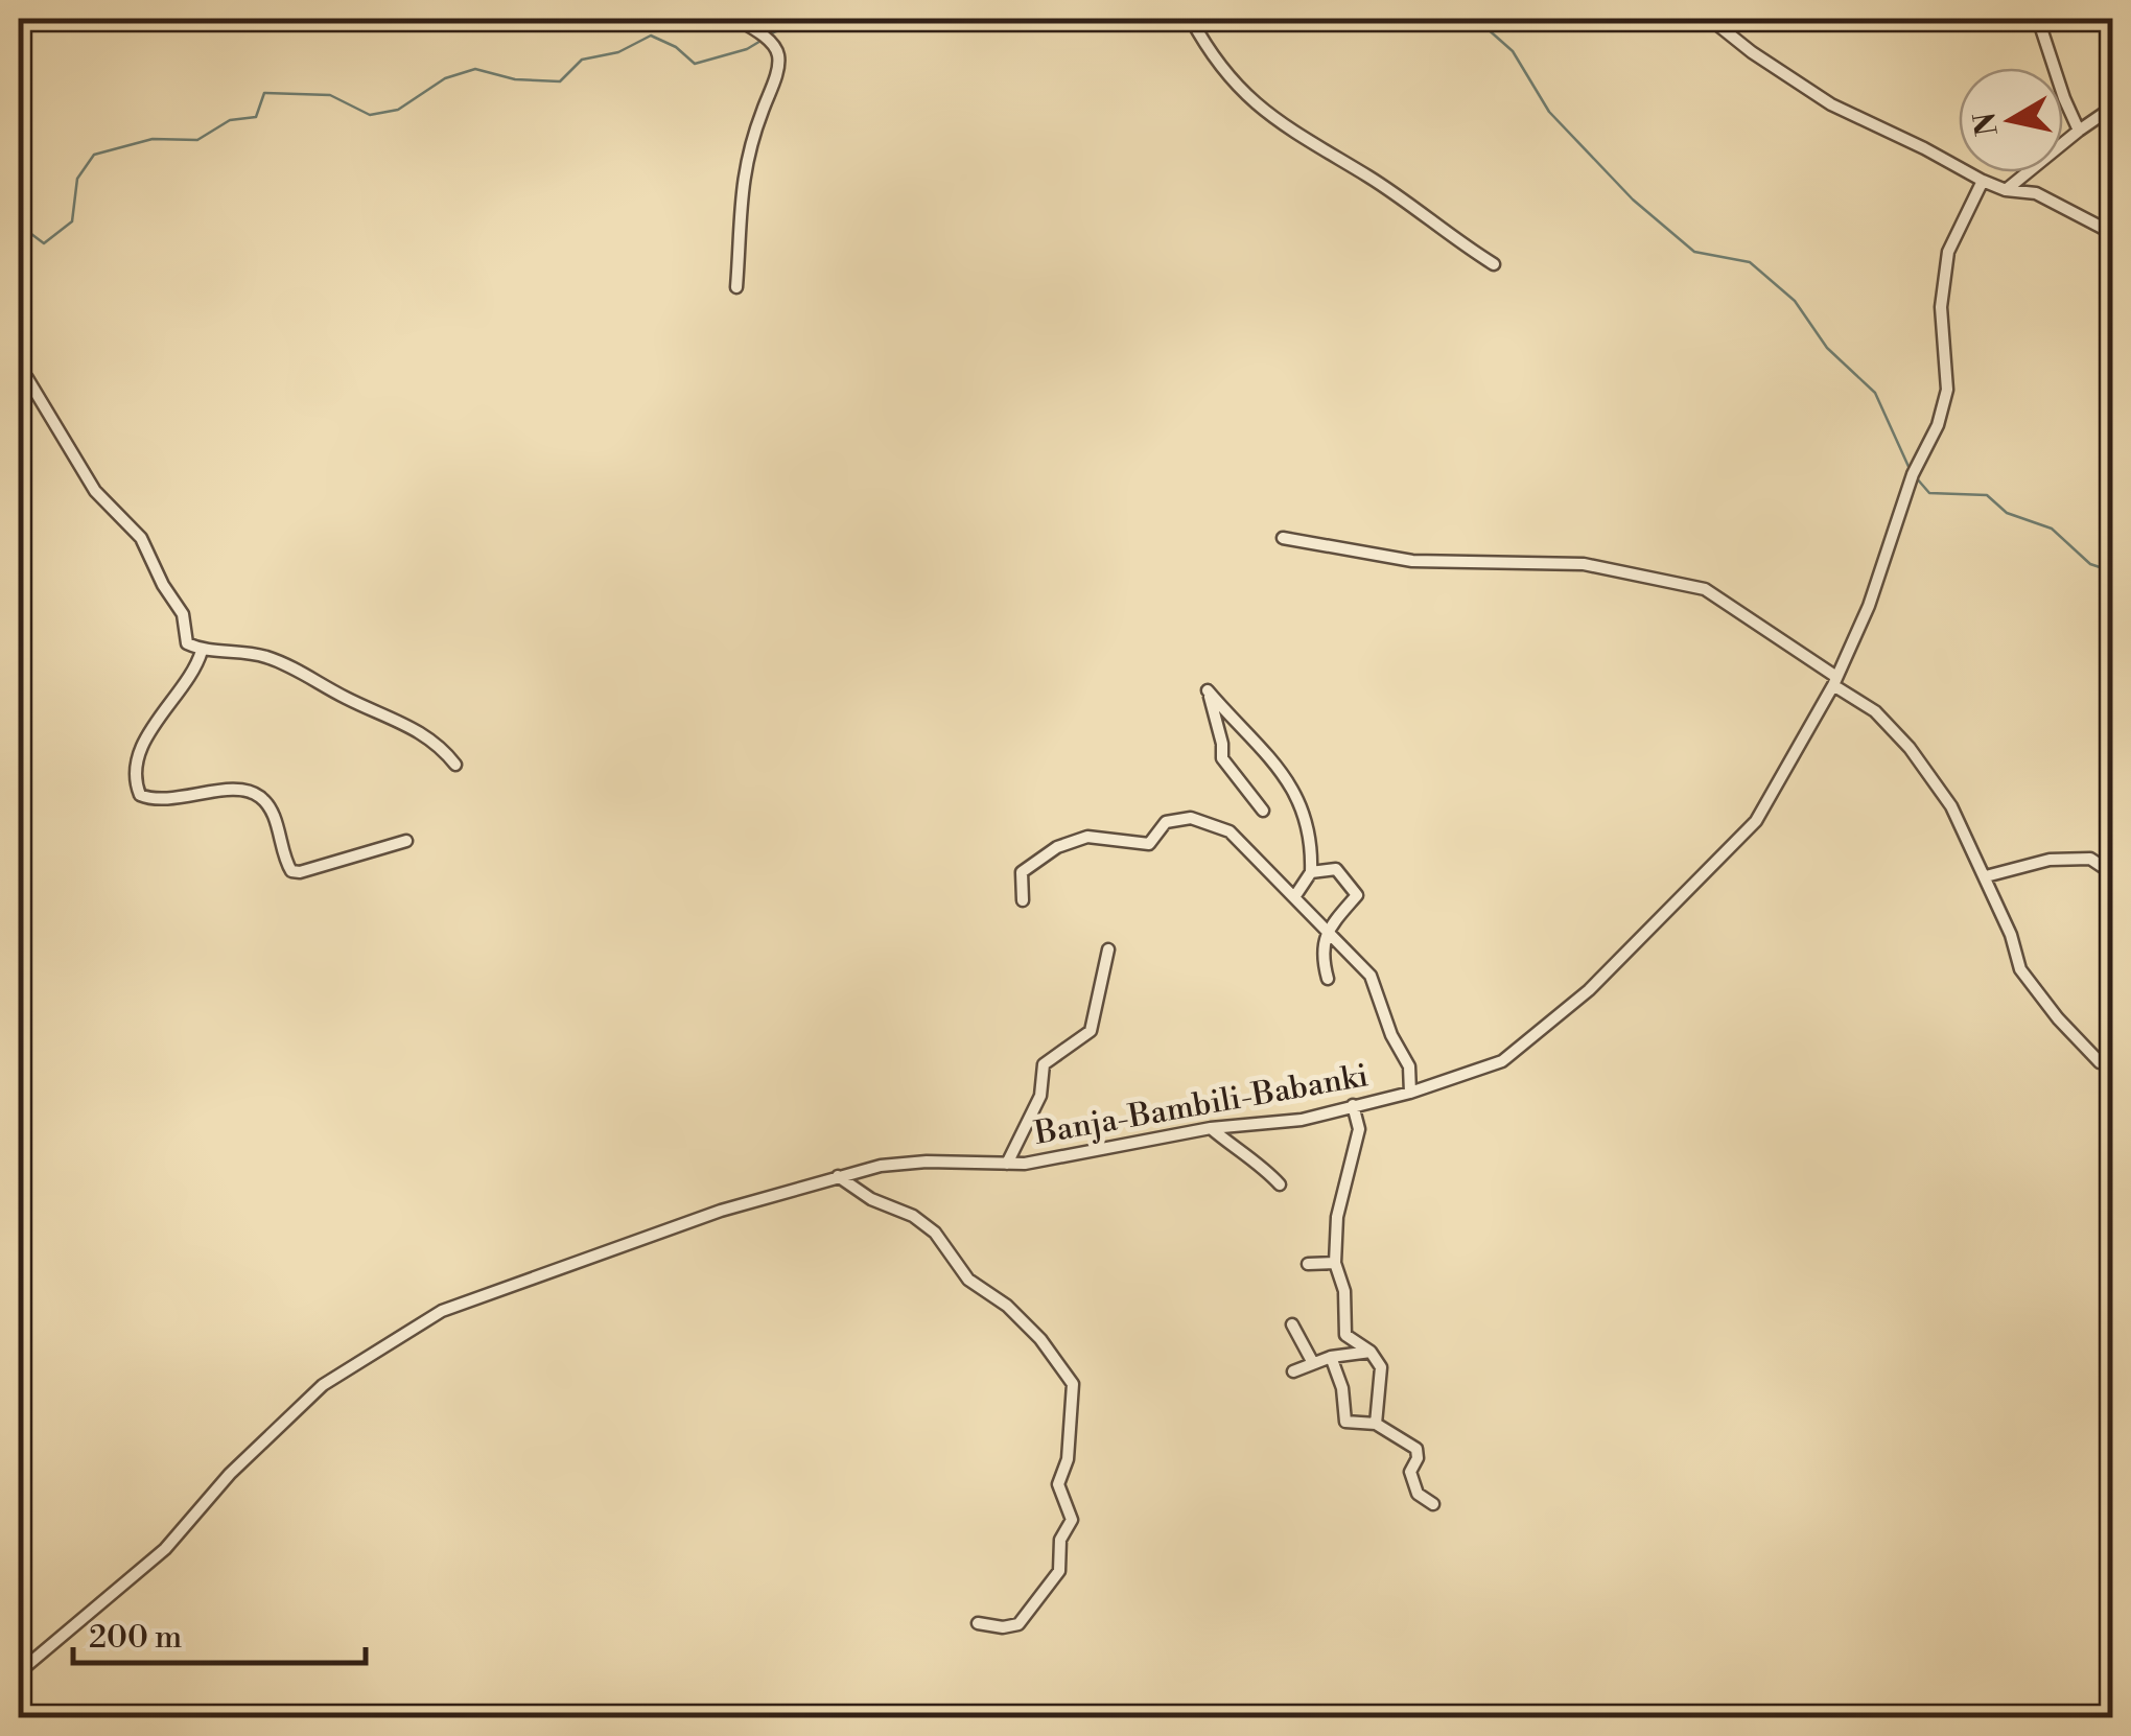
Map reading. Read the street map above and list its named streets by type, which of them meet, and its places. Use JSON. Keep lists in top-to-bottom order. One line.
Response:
{"streets":{"street":["Banja-Bambili-Babanki"]},"scale_bar":"200 m","north":"left"}
